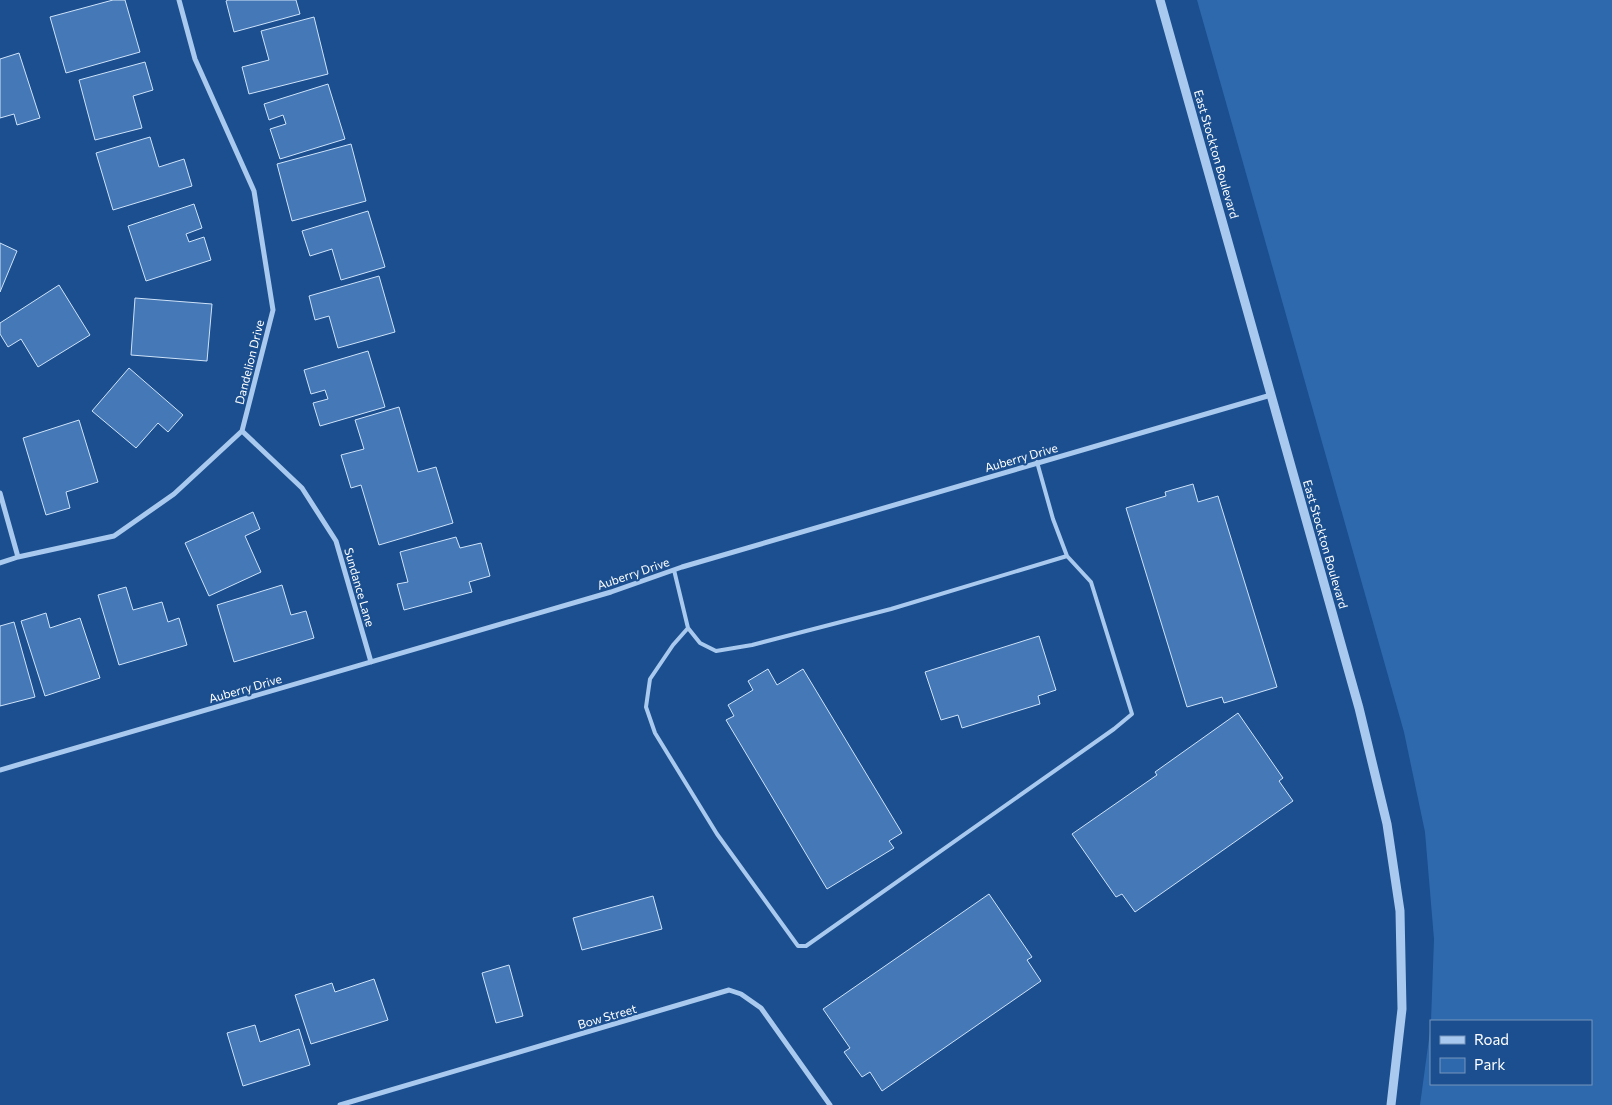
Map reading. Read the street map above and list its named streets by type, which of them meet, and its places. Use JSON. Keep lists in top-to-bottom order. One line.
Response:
{"streets":{"street":["East Stockton Boulevard","Dandelion Drive","Auberry Drive","Sundance Lane","Bow Street"]},"crossings":[["East Stockton Boulevard","Auberry Drive"],["Dandelion Drive","Sundance Lane"],["Auberry Drive","Sundance Lane"]],"legend":["Road","Park"]}
